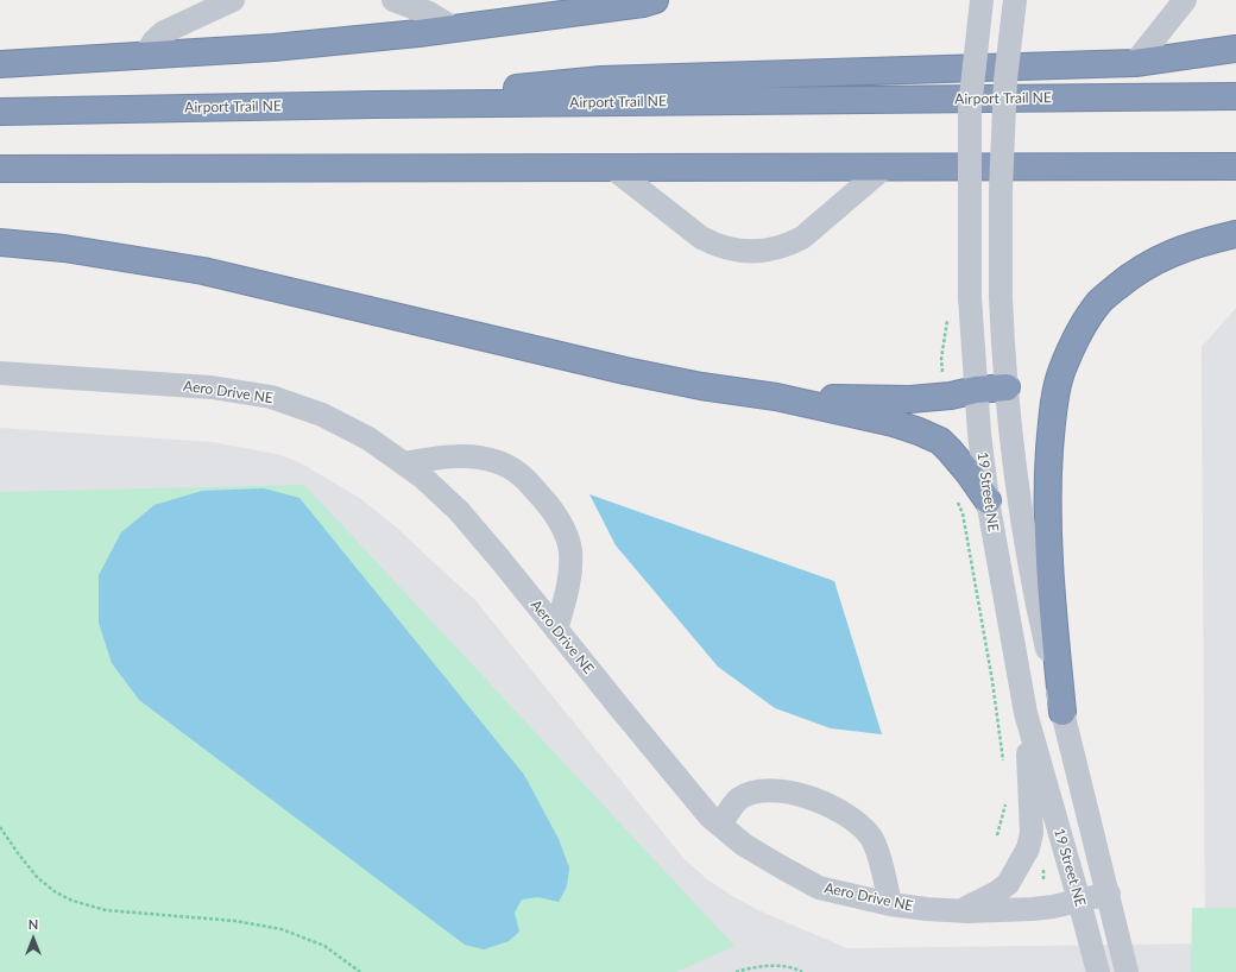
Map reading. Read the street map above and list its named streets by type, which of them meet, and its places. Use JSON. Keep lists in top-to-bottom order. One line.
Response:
{"streets":{"highway":["Airport Trail NE"],"street":["Aero Drive NE","19 Street NE"]},"crossings":[["Aero Drive NE","19 Street NE"]],"north":"top"}
